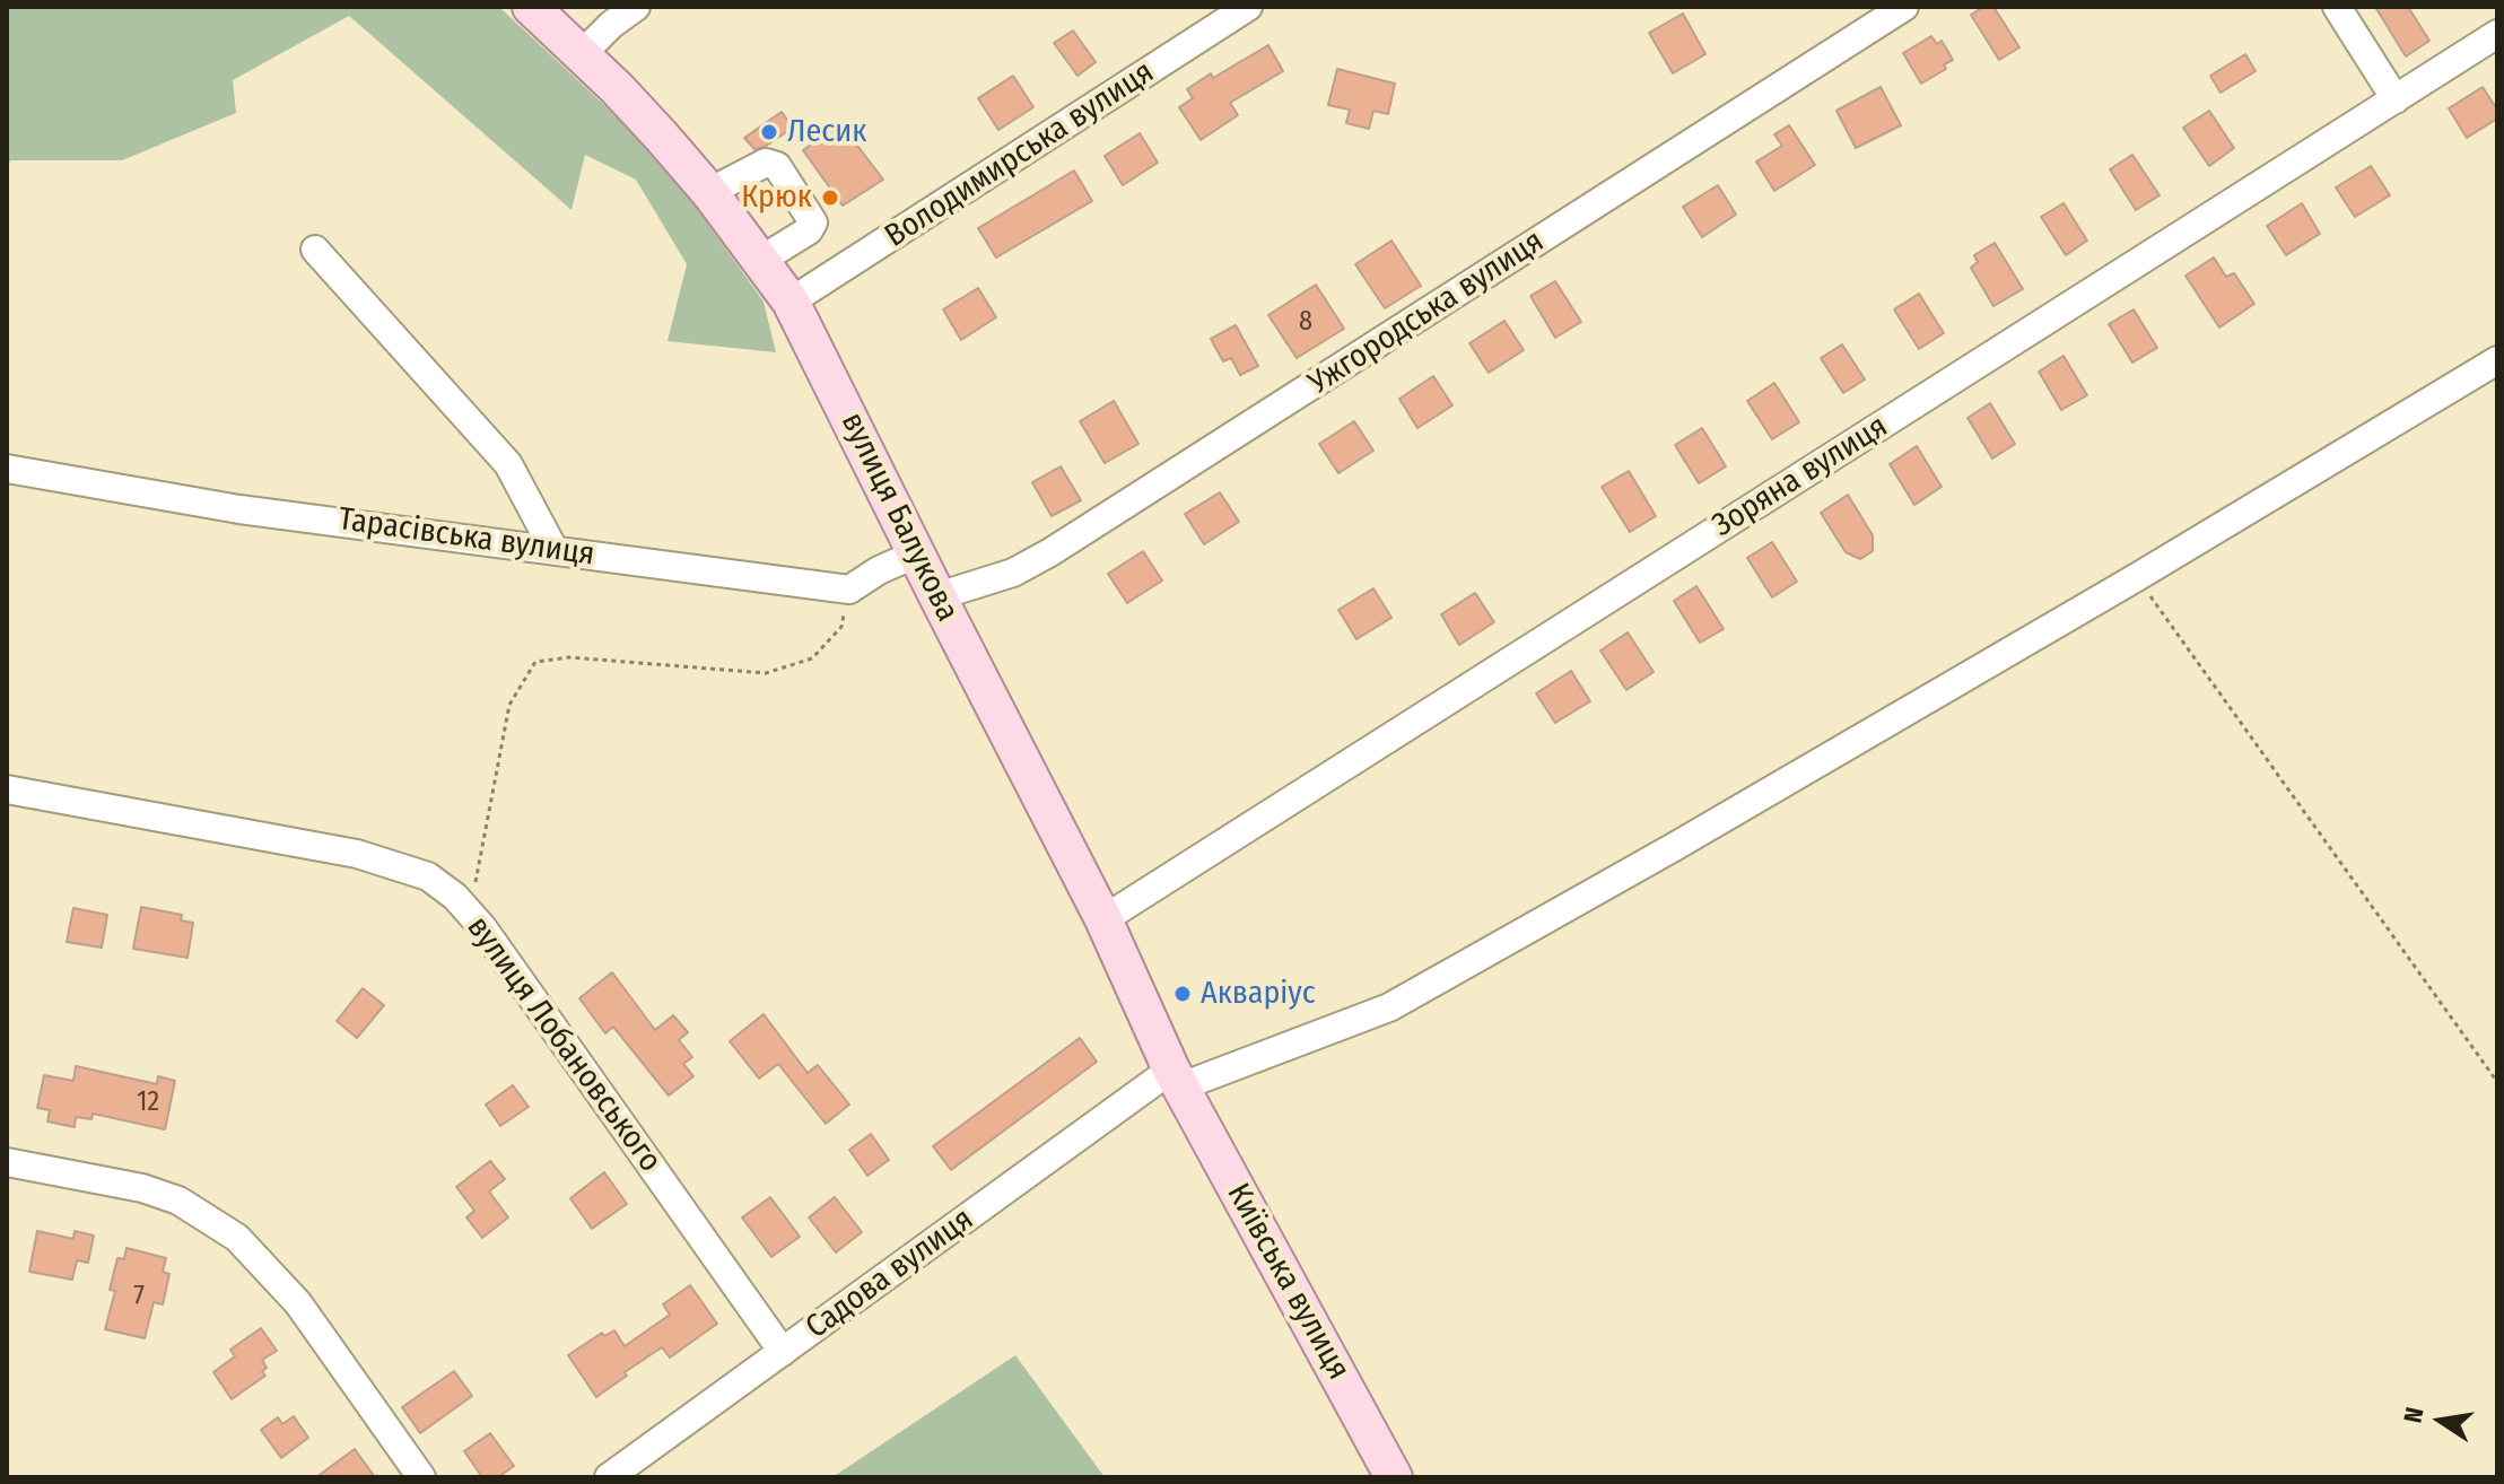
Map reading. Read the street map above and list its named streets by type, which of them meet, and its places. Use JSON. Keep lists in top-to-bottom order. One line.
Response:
{"streets":{"main road":["вулиця Балукова","Київська вулиця"],"street":["Володимирська вулиця","Ужгородська вулиця","Зоряна вулиця","Тарасівська вулиця","вулиця Лобановського","Садова вулиця"]},"crossings":[["Володимирська вулиця","вулиця Балукова"],["Ужгородська вулиця","вулиця Балукова"],["Зоряна вулиця","вулиця Балукова"],["вулиця Балукова","Садова вулиця"],["вулиця Балукова","Київська вулиця"],["вулиця Лобановського","Садова вулиця"],["Садова вулиця","Київська вулиця"]],"places":["Лесик","Крюк","Акваріус"],"house_numbers":["8","12","7"],"north":"left"}
